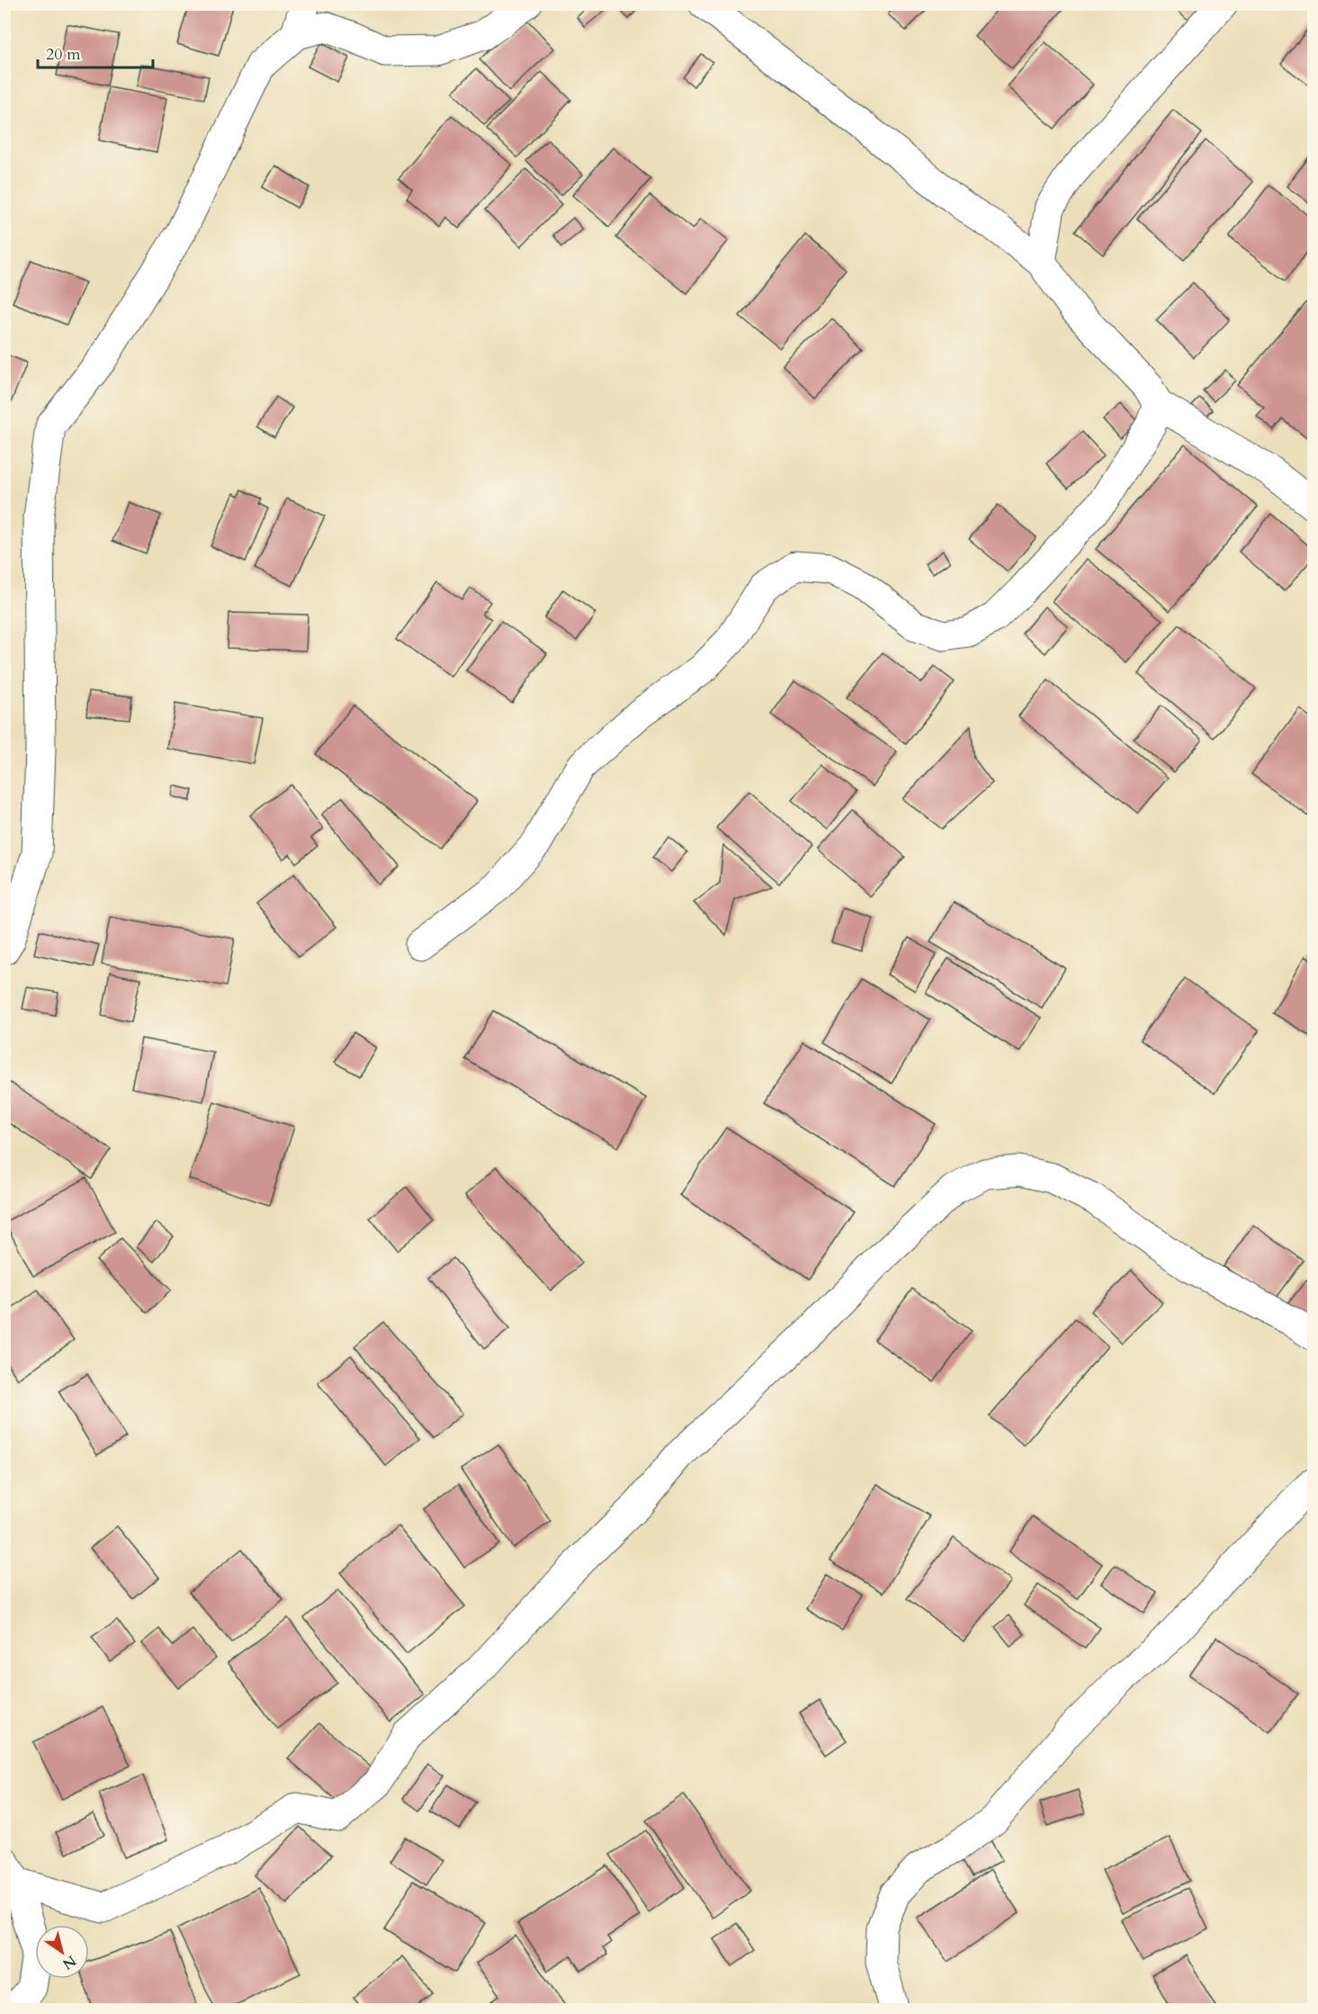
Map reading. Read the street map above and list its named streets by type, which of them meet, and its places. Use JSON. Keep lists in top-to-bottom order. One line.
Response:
{"scale_bar":"20 m","north":"bottom right"}
